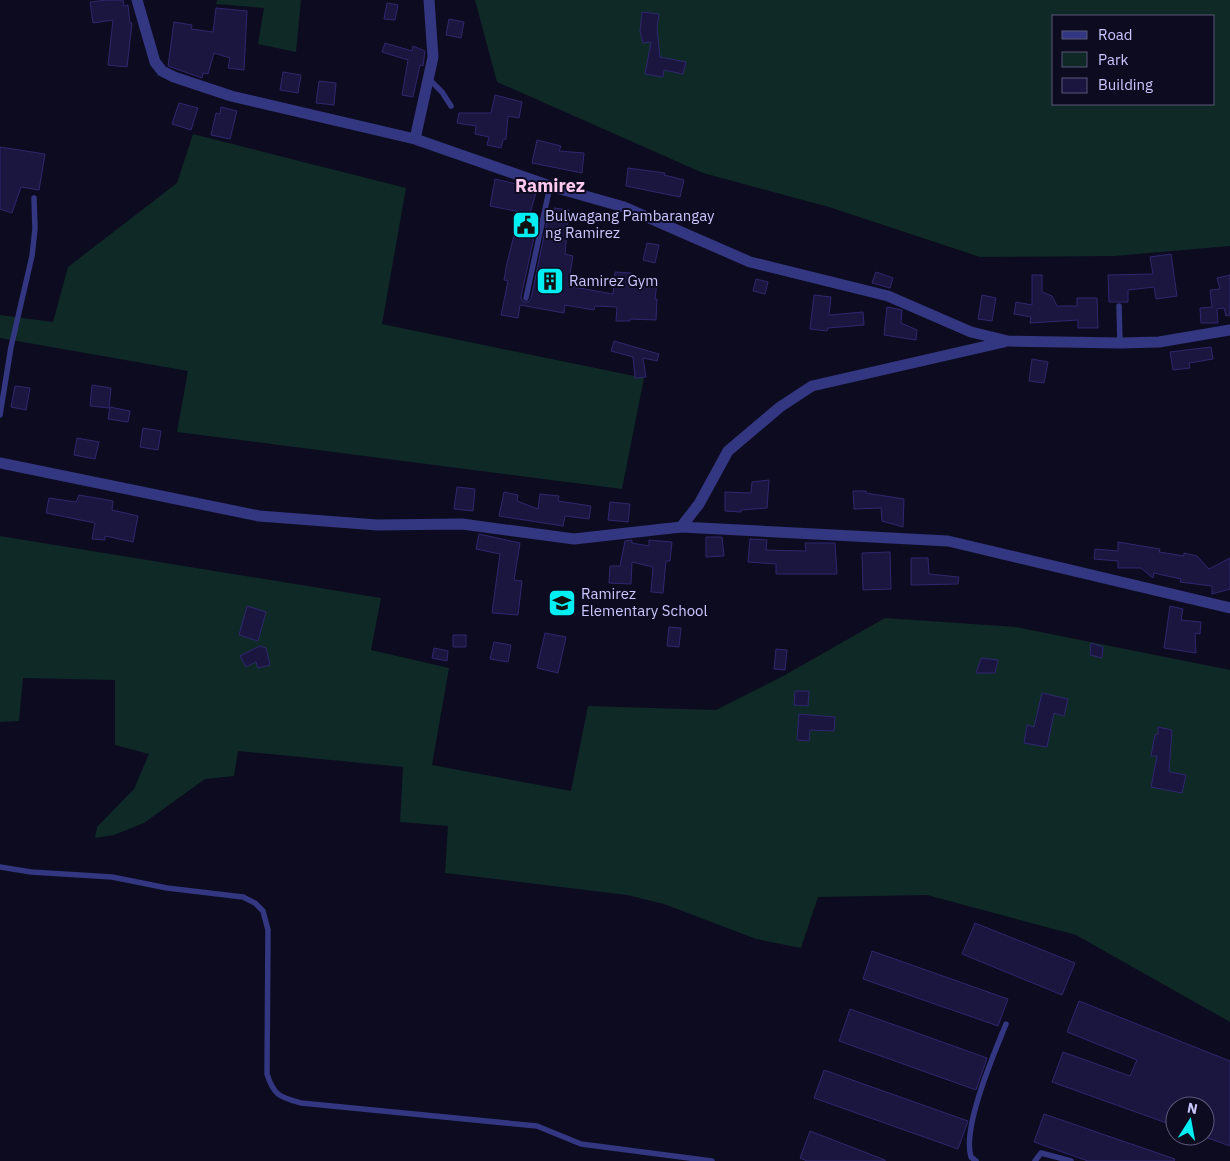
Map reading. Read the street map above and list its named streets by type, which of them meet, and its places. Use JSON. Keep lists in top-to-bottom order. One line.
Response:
{"districts":["Ramirez"],"places":{"public building":["Bulwagang Pambarangay ng Ramirez"],"building":["Ramirez Gym"],"school or university":["Ramirez Elementary School"]},"legend":["Road","Park","Building"],"north":"top"}
